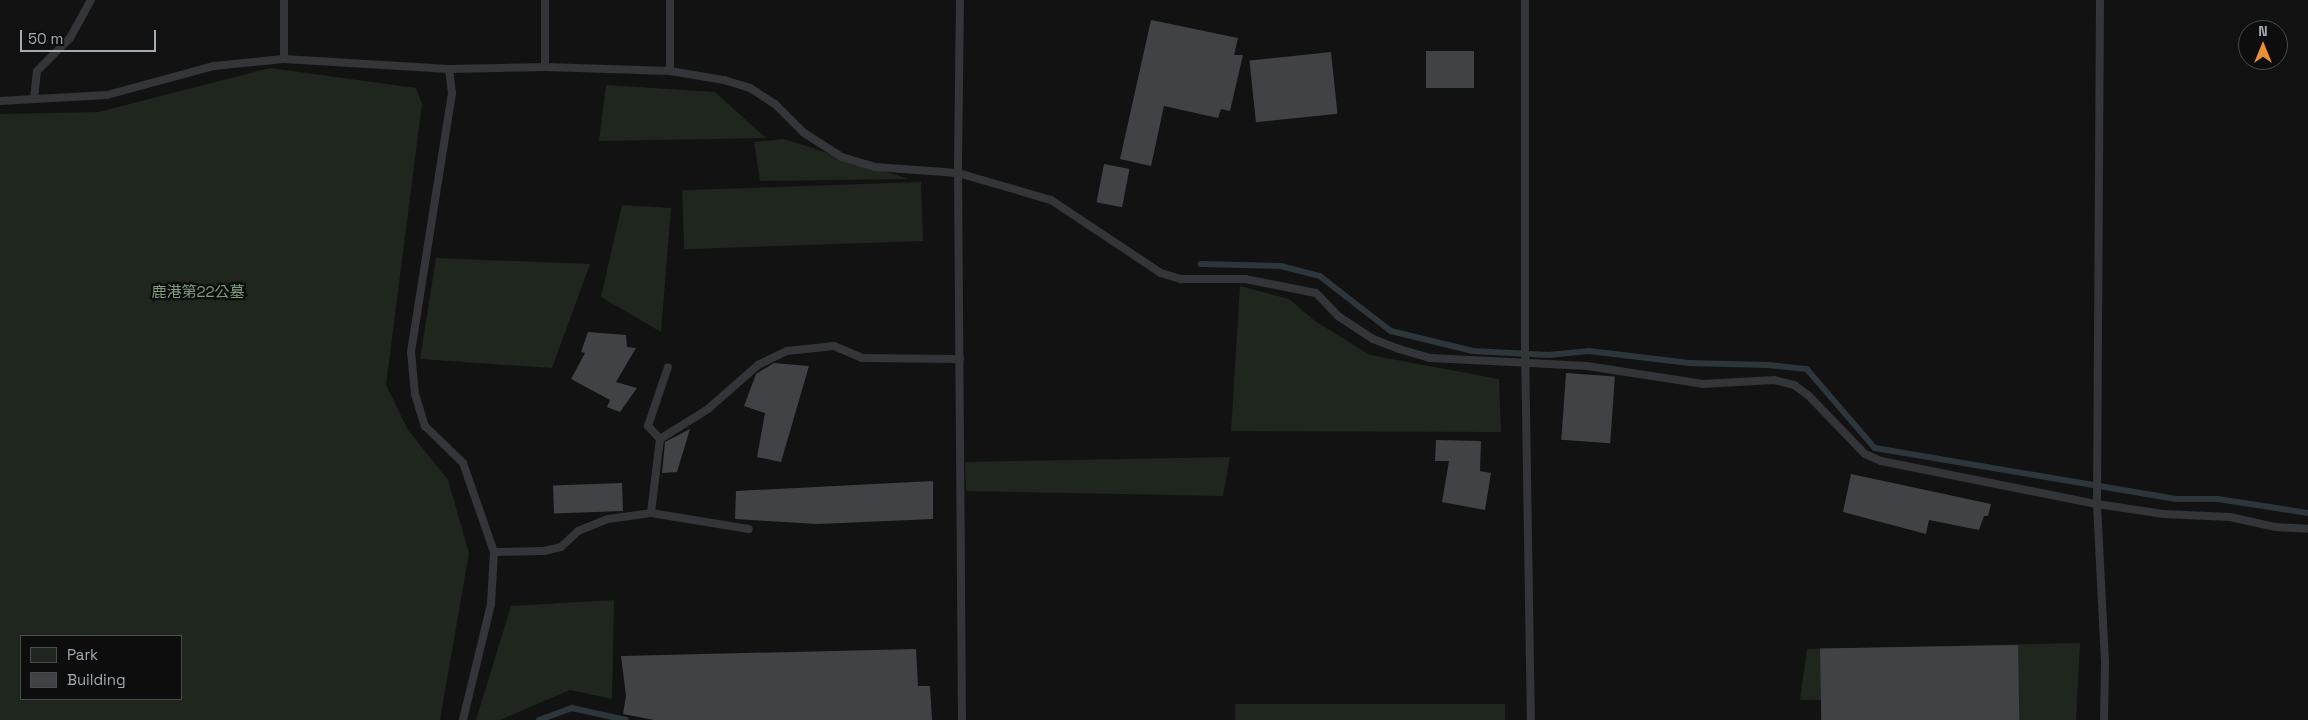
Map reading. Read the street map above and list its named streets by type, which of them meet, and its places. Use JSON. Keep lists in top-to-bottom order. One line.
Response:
{"parks":["鹿港第22公墓"],"legend":["Park","Building"],"scale_bar":"50 m","north":"top"}
